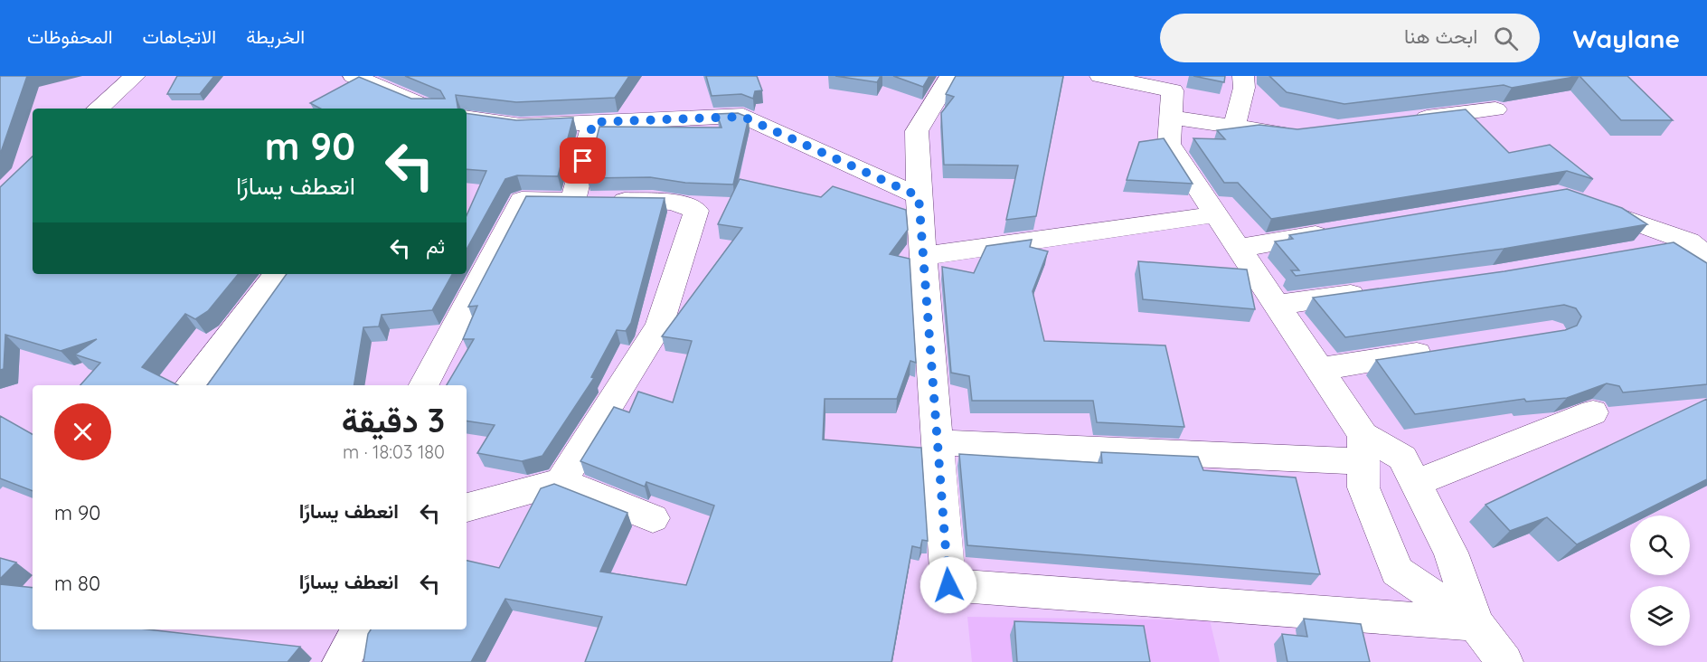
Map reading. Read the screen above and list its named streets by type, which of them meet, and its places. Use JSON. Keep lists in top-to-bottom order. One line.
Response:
{"page":{"header":"Waylane","search":"ابحث هنا","nav":["الخريطة","الاتجاهات","المحفوظات"],"turn":["90 m","انعطف يسارًا"],"then":"ثم","heading":["3 دقيقة","180 m · 18:03"],"list":[{"name":"انعطف يسارًا","value":"90 m"},{"name":"انعطف يسارًا","value":"80 m"}]}}
